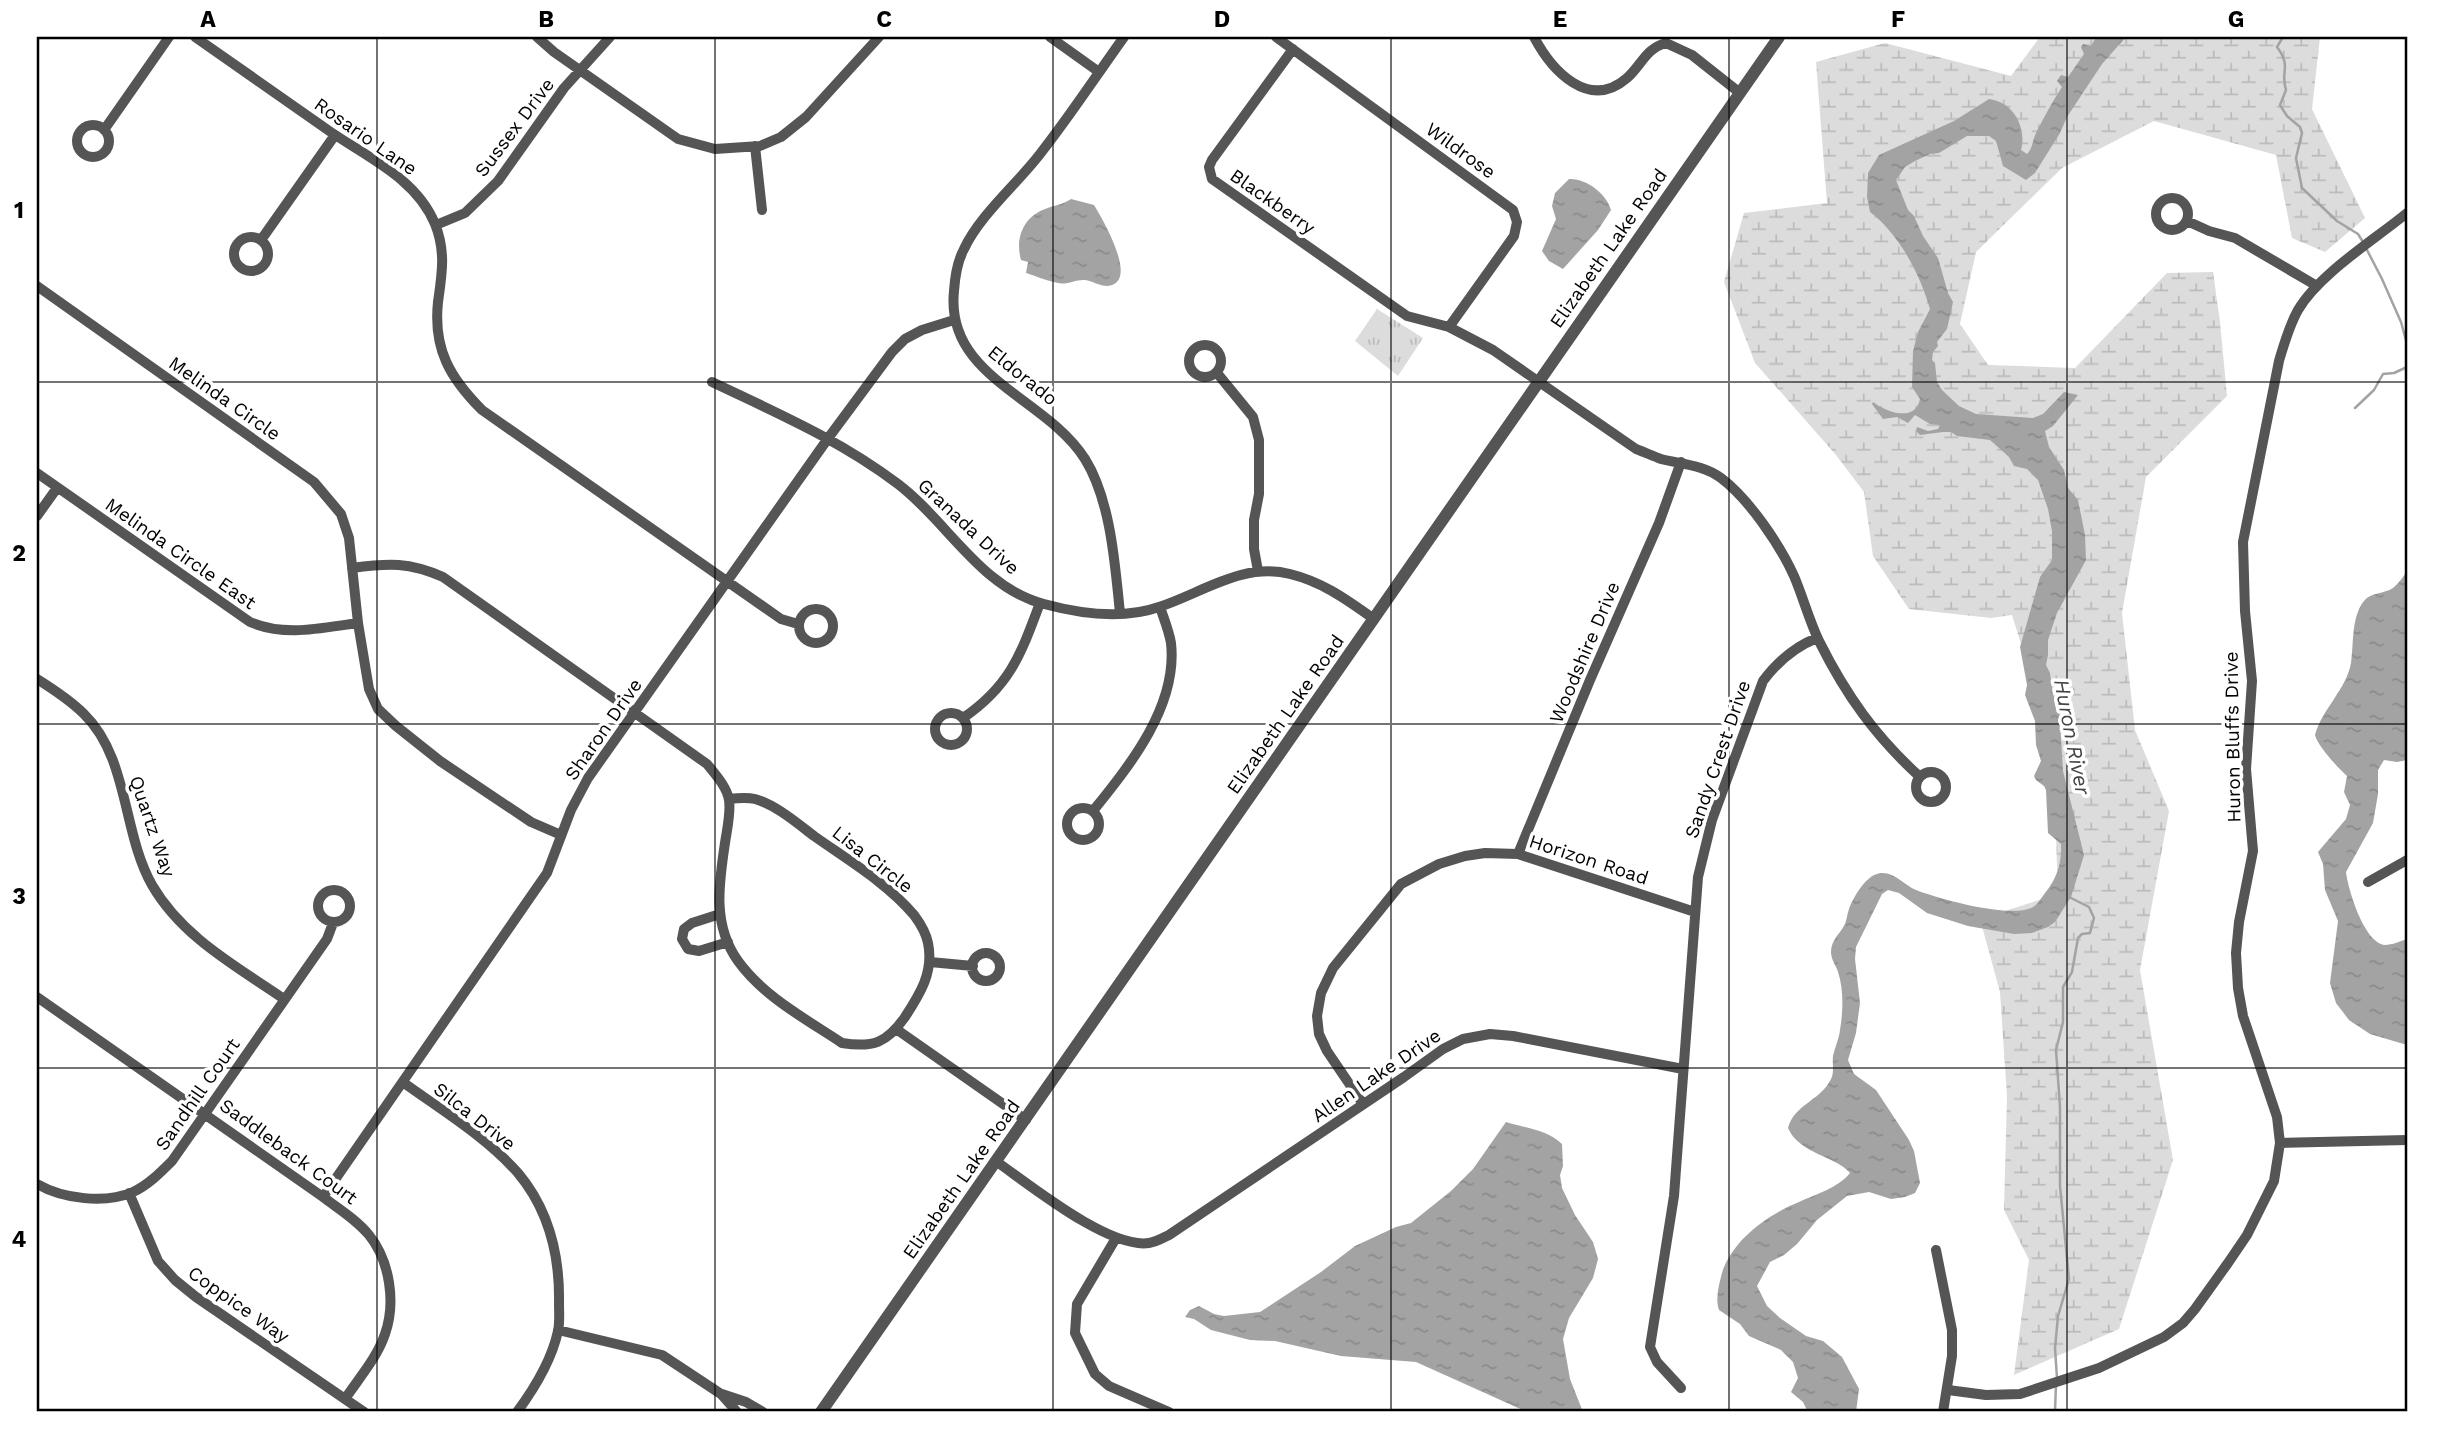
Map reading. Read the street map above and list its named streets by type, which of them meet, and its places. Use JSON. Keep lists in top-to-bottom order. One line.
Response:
{"streets":{"street":["Sussex Drive","Rosario Lane","Wildrose","Blackberry","Elizabeth Lake Road","Eldorado","Melinda Circle","Granada Drive","Melinda Circle East","Woodshire Drive","Sharon Drive","Huron Bluffs Drive","Sandy Crest Drive","Quartz Way","Lisa Circle","Horizon Road","Allen Lake Drive","Sandhill Court","Silca Drive","Saddleback Court","Coppice Way"]},"crossings":[["Sussex Drive","Rosario Lane"],["Rosario Lane","Sharon Drive"],["Wildrose","Blackberry"],["Elizabeth Lake Road","Granada Drive"],["Eldorado","Granada Drive"],["Eldorado","Sharon Drive"],["Melinda Circle","Melinda Circle East"],["Granada Drive","Sharon Drive"],["Woodshire Drive","Horizon Road"],["Sharon Drive","Silca Drive"],["Sharon Drive","Saddleback Court"],["Sandy Crest Drive","Horizon Road"],["Sandy Crest Drive","Allen Lake Drive"],["Quartz Way","Sandhill Court"],["Horizon Road","Allen Lake Drive"],["Sandhill Court","Saddleback Court"],["Sandhill Court","Coppice Way"],["Saddleback Court","Coppice Way"]],"water":["Huron River"],"grid":{"columns":["A","B","C","D","E","F","G"],"rows":["1","2","3","4"]}}
